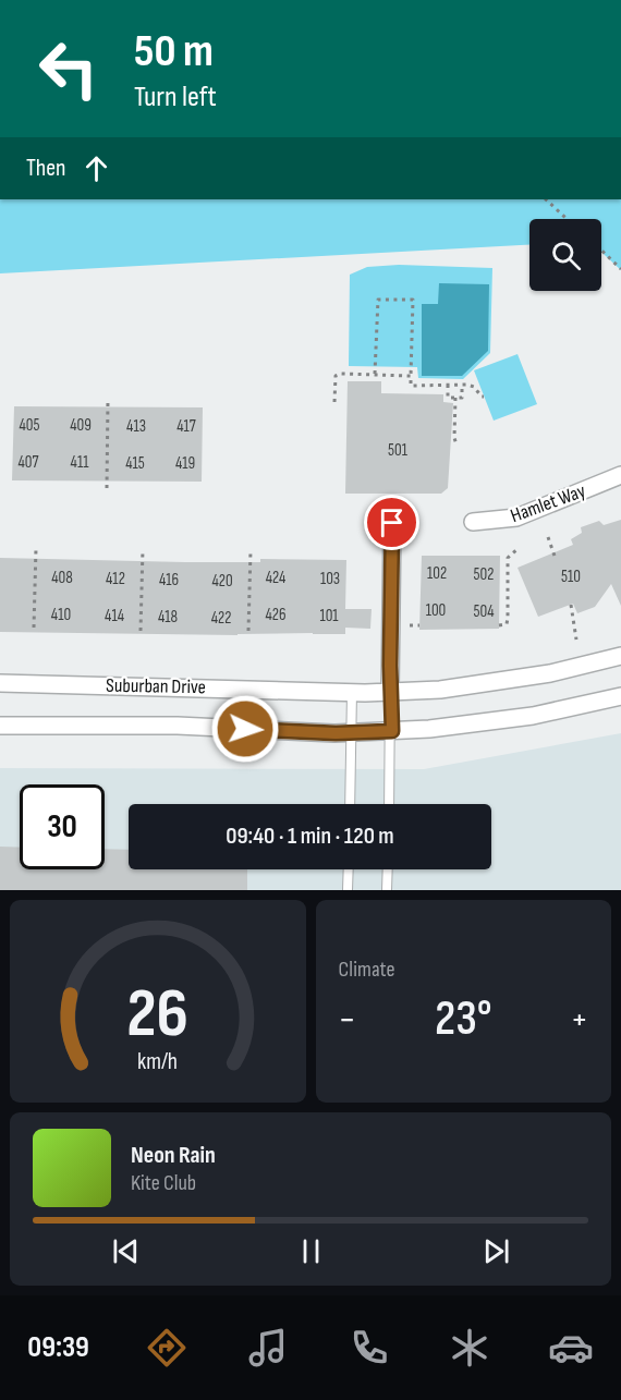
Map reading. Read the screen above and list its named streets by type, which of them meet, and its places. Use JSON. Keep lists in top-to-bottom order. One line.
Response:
{"streets":{"street":["Hamlet Way","Suburban Drive"]},"house_numbers":["405","409","413","417","501","407","411","415","419","102","502","510","408","424","412","103","416","420","100","504","410","426","414","101","418","422"],"page":{"turn":["50 m","Turn left"],"then":"Then","limit":"30","trip":"09:40 · 1 min · 120 m","tile":"Climate","heat":["−","23°","+"],"song":["Neon Rain","Kite Club"],"tabs":"09:39","gauge":["26","km/h"]}}
